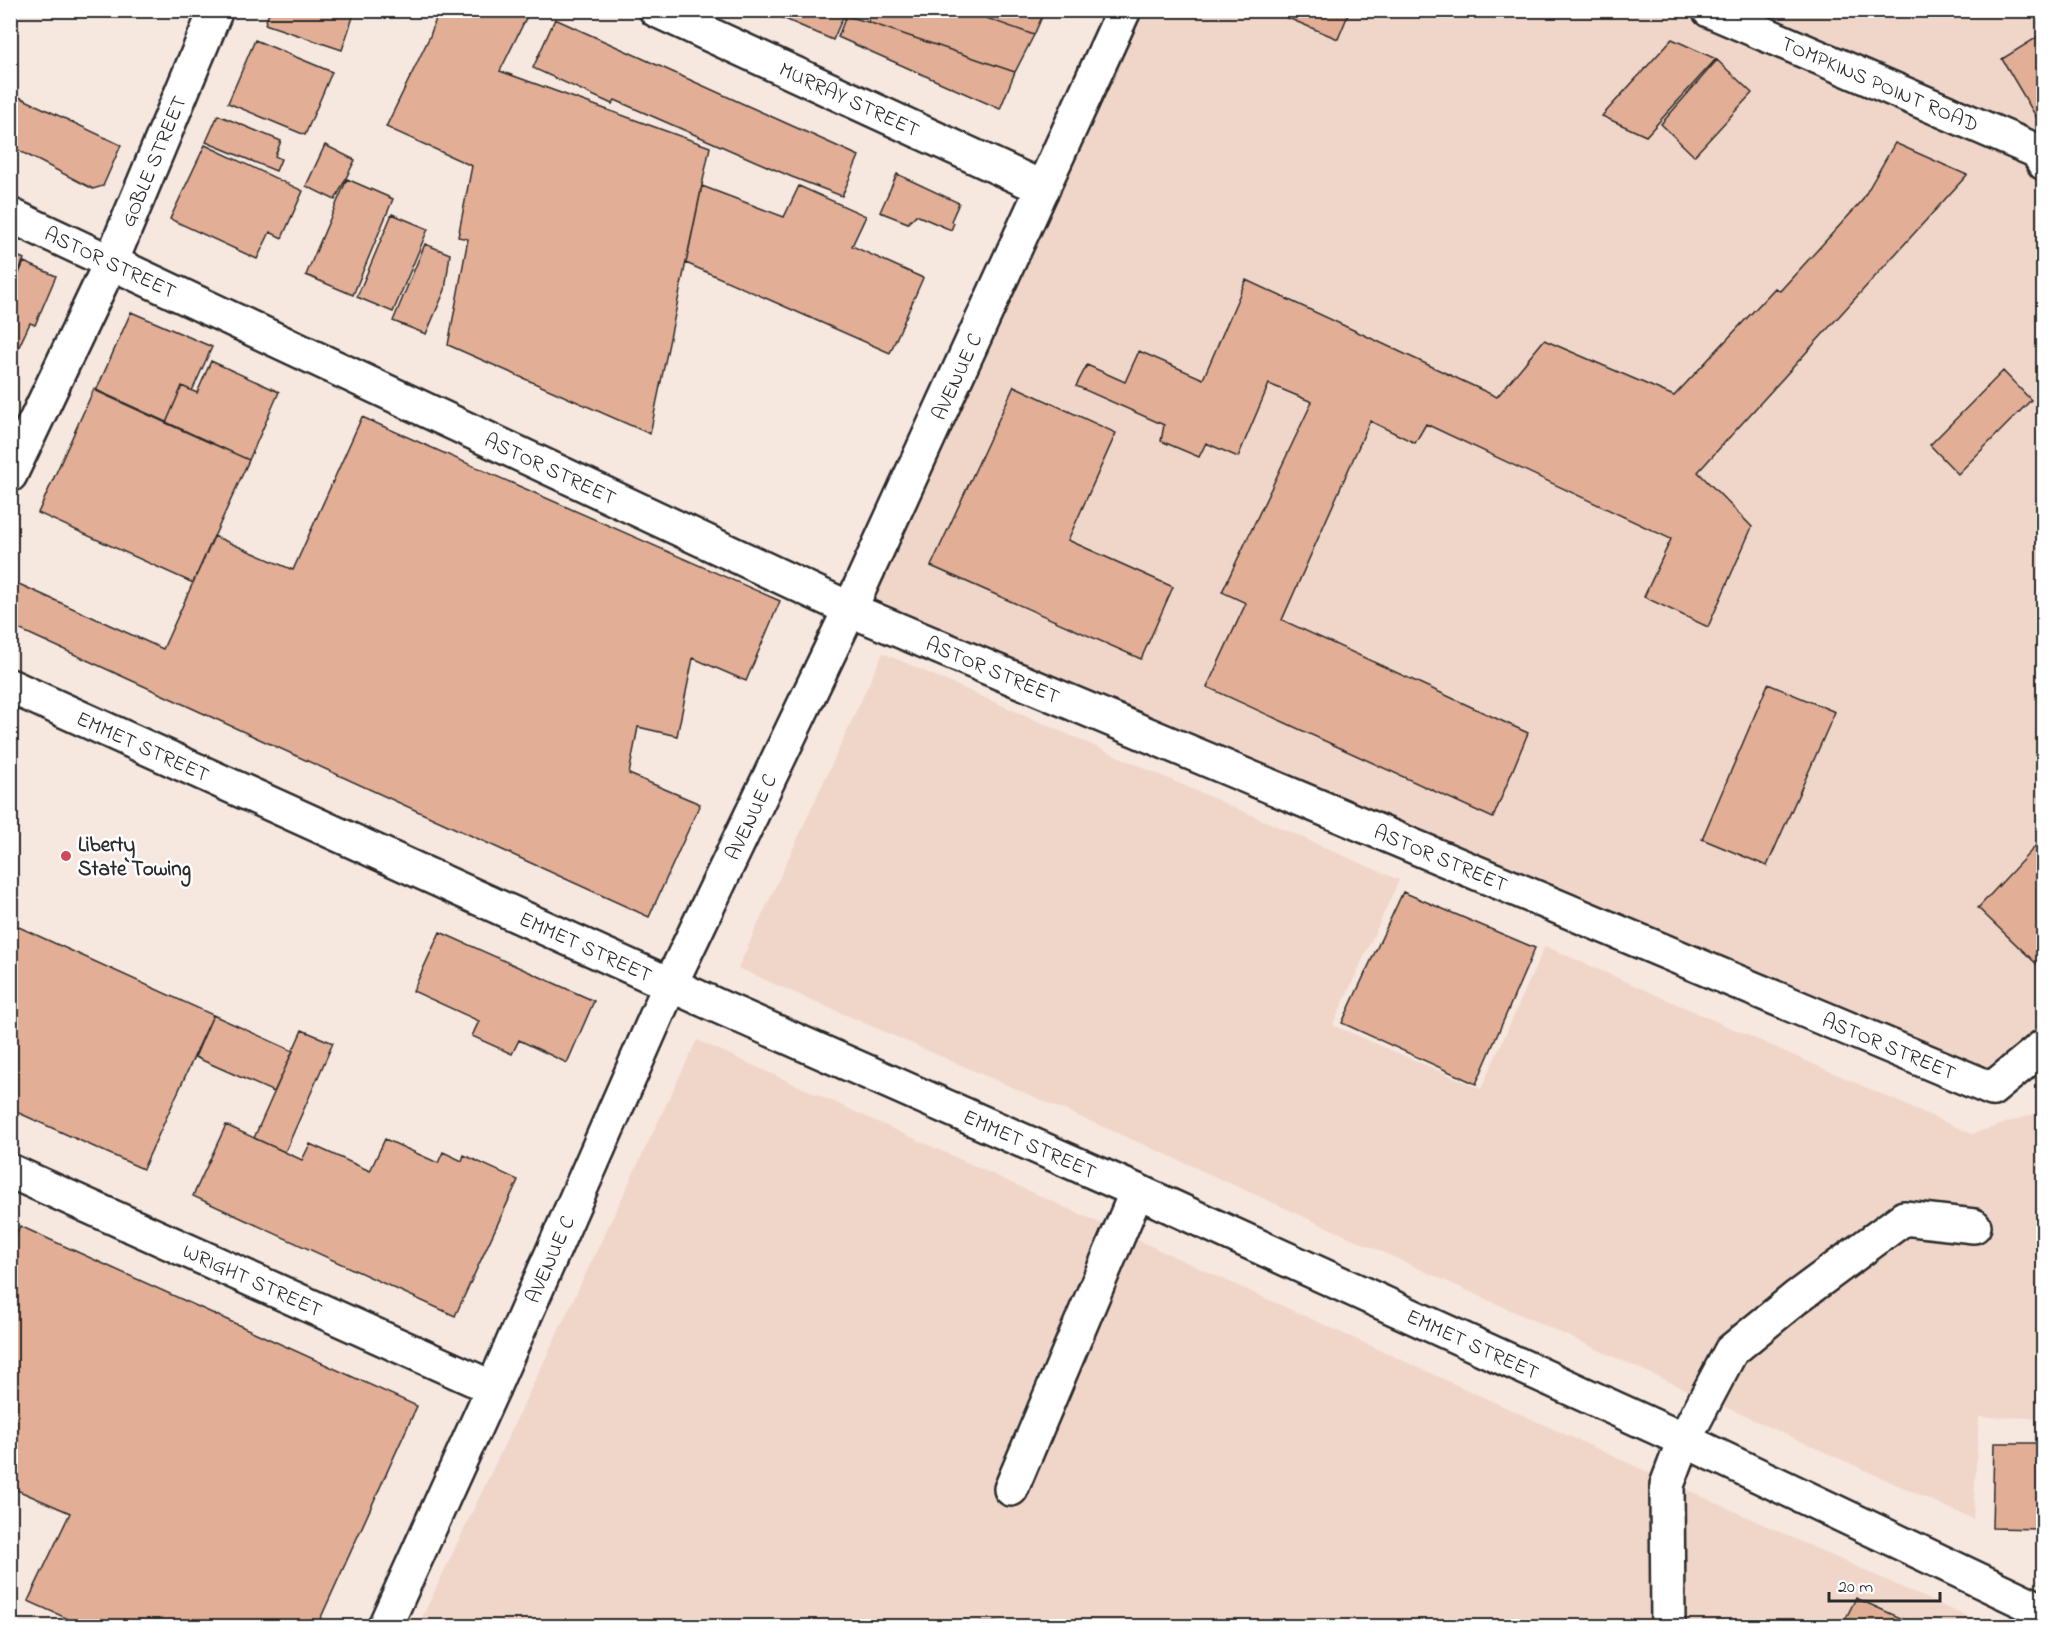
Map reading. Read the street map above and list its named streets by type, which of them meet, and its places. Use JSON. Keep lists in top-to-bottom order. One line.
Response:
{"streets":{"street":["TOMPKINS POINT ROAD","MURRAY STREET","GOBLE STREET","ASTOR STREET","AVENUE C","EMMET STREET","WRIGHT STREET"]},"crossings":[["MURRAY STREET","AVENUE C"],["GOBLE STREET","ASTOR STREET"],["ASTOR STREET","AVENUE C"],["AVENUE C","EMMET STREET"],["AVENUE C","WRIGHT STREET"]],"places":["Liberty State Towing"],"scale_bar":"20 m"}
